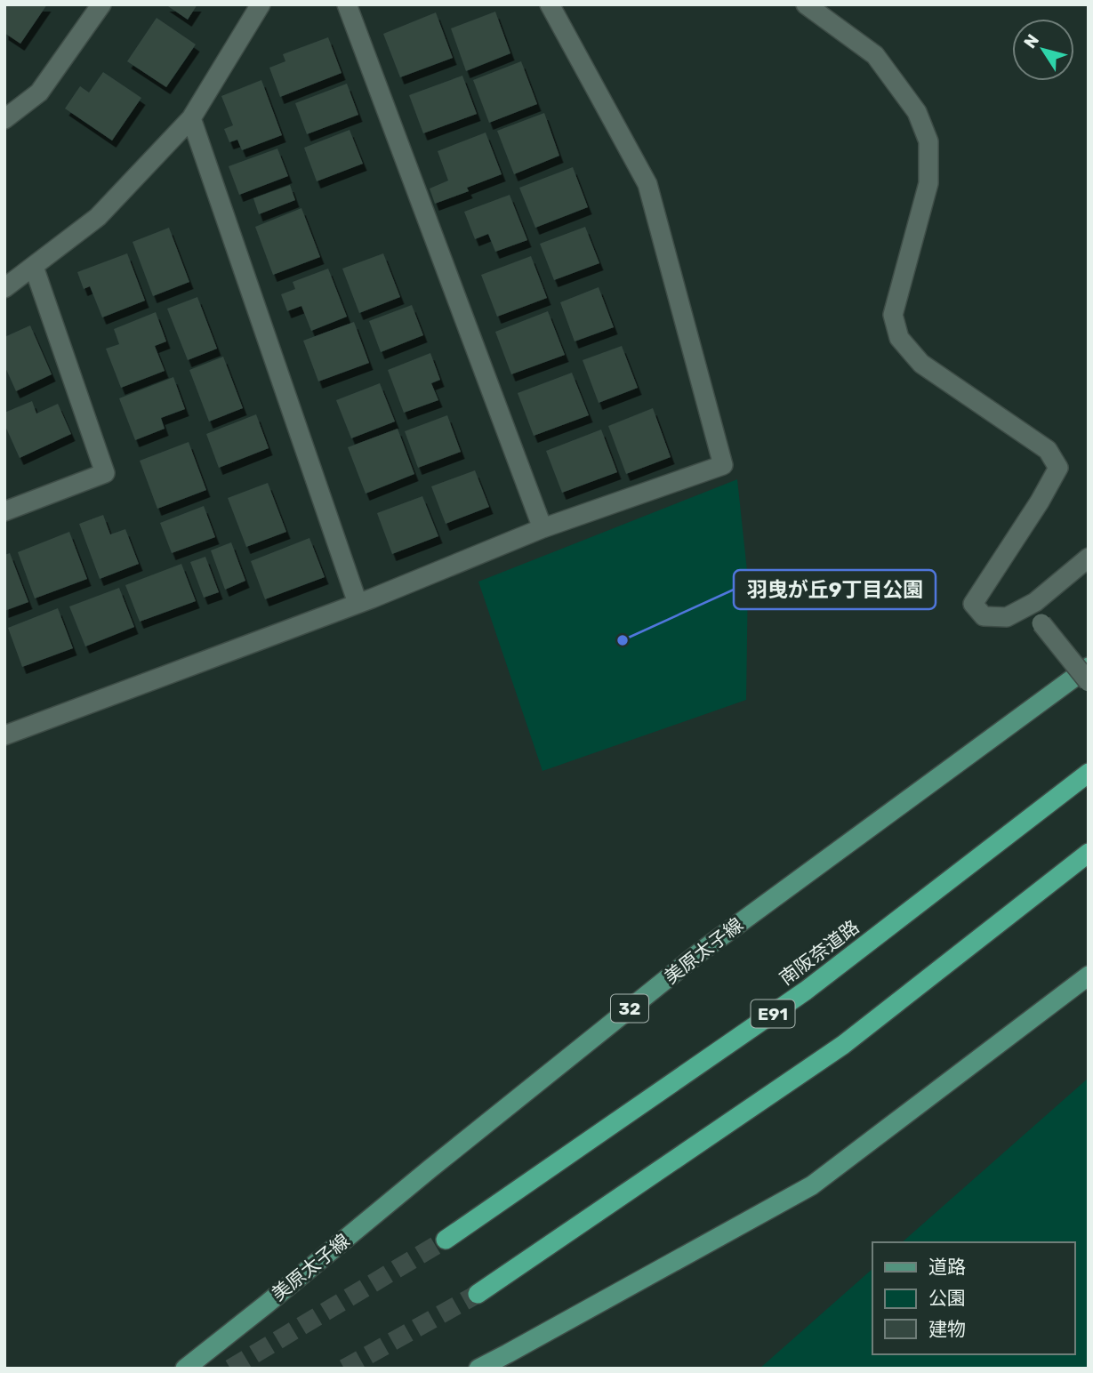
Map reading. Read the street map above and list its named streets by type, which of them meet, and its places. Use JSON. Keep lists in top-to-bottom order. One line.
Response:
{"streets":{"highway":["南阪奈道路","E91"],"main road":["美原太子線","32"]},"places":["羽曳が丘9丁目公園"],"legend":["道路","公園","建物"],"north":"top left"}
